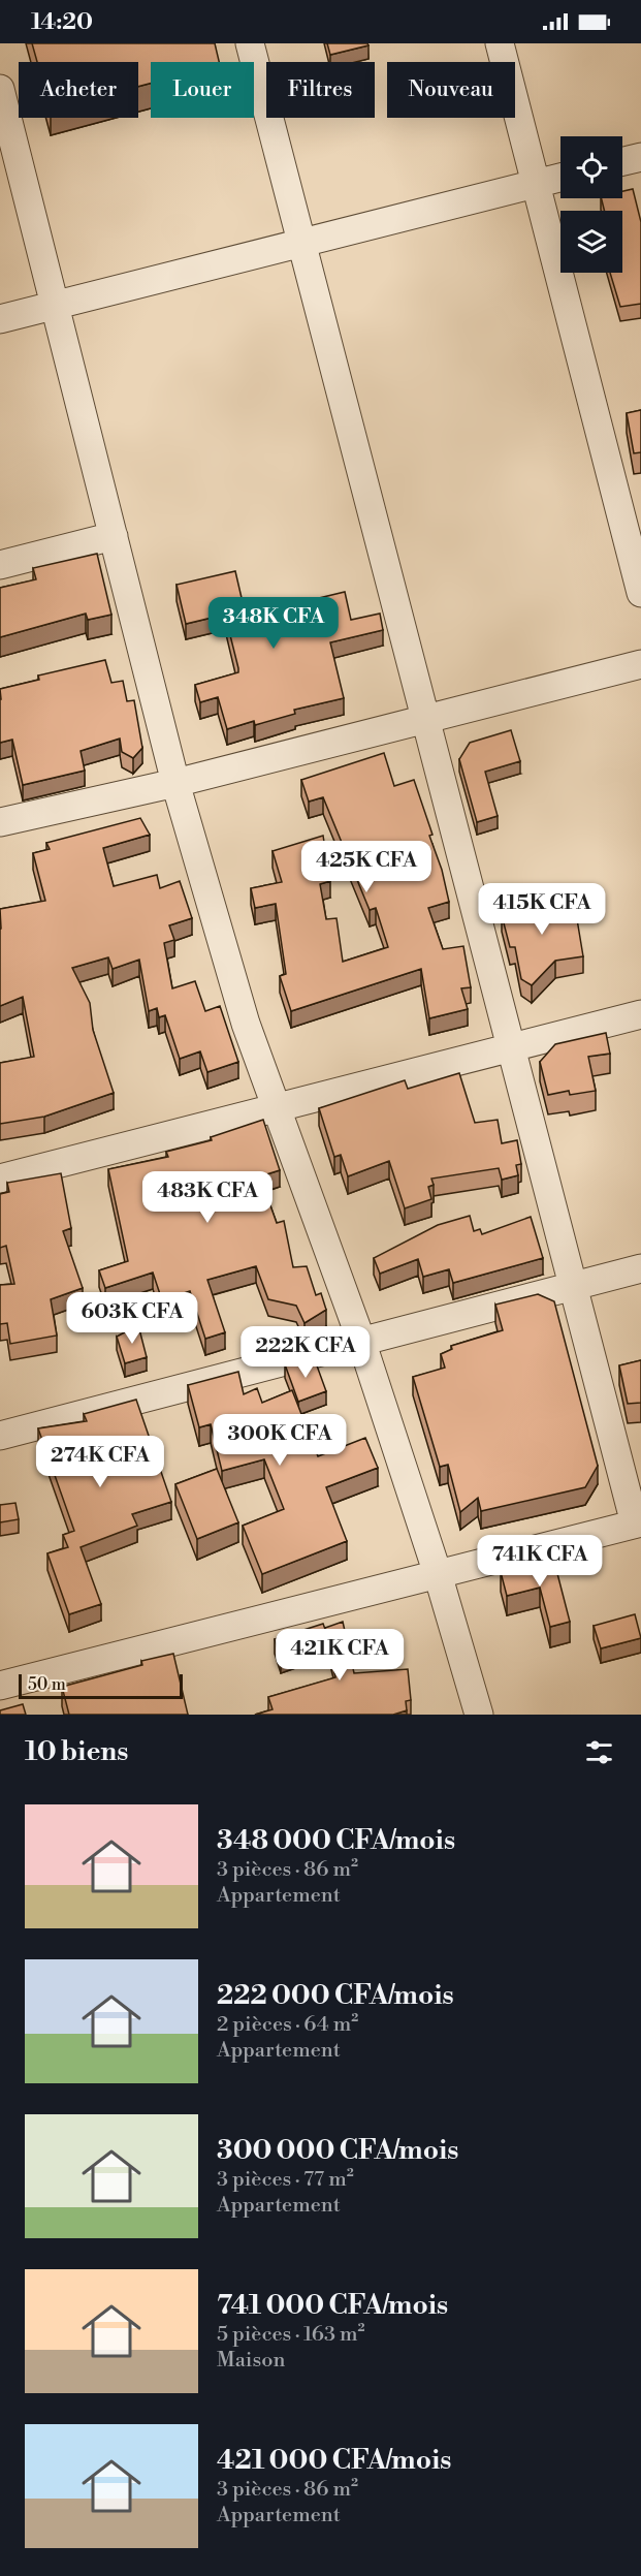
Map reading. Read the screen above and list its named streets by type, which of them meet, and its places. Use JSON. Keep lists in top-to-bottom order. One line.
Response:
{"scale_bar":"50 m","page":{"status":"14:20","chip":["Acheter","Louer","Filtres","Nouveau"],"price":["348K CFA","425K CFA","415K CFA","483K CFA","603K CFA","222K CFA","300K CFA","274K CFA","741K CFA","421K CFA"],"scale":"50 m","heading":"10 biens","list":[{"name":"348 000 CFA/mois","note":"3 pièces · 86 m² · Appartement"},{"name":"222 000 CFA/mois","note":"2 pièces · 64 m² · Appartement"},{"name":"300 000 CFA/mois","note":"3 pièces · 77 m² · Appartement"},{"name":"741 000 CFA/mois","note":"5 pièces · 163 m² · Maison"},{"name":"421 000 CFA/mois","note":"3 pièces · 86 m² · Appartement"}]}}
